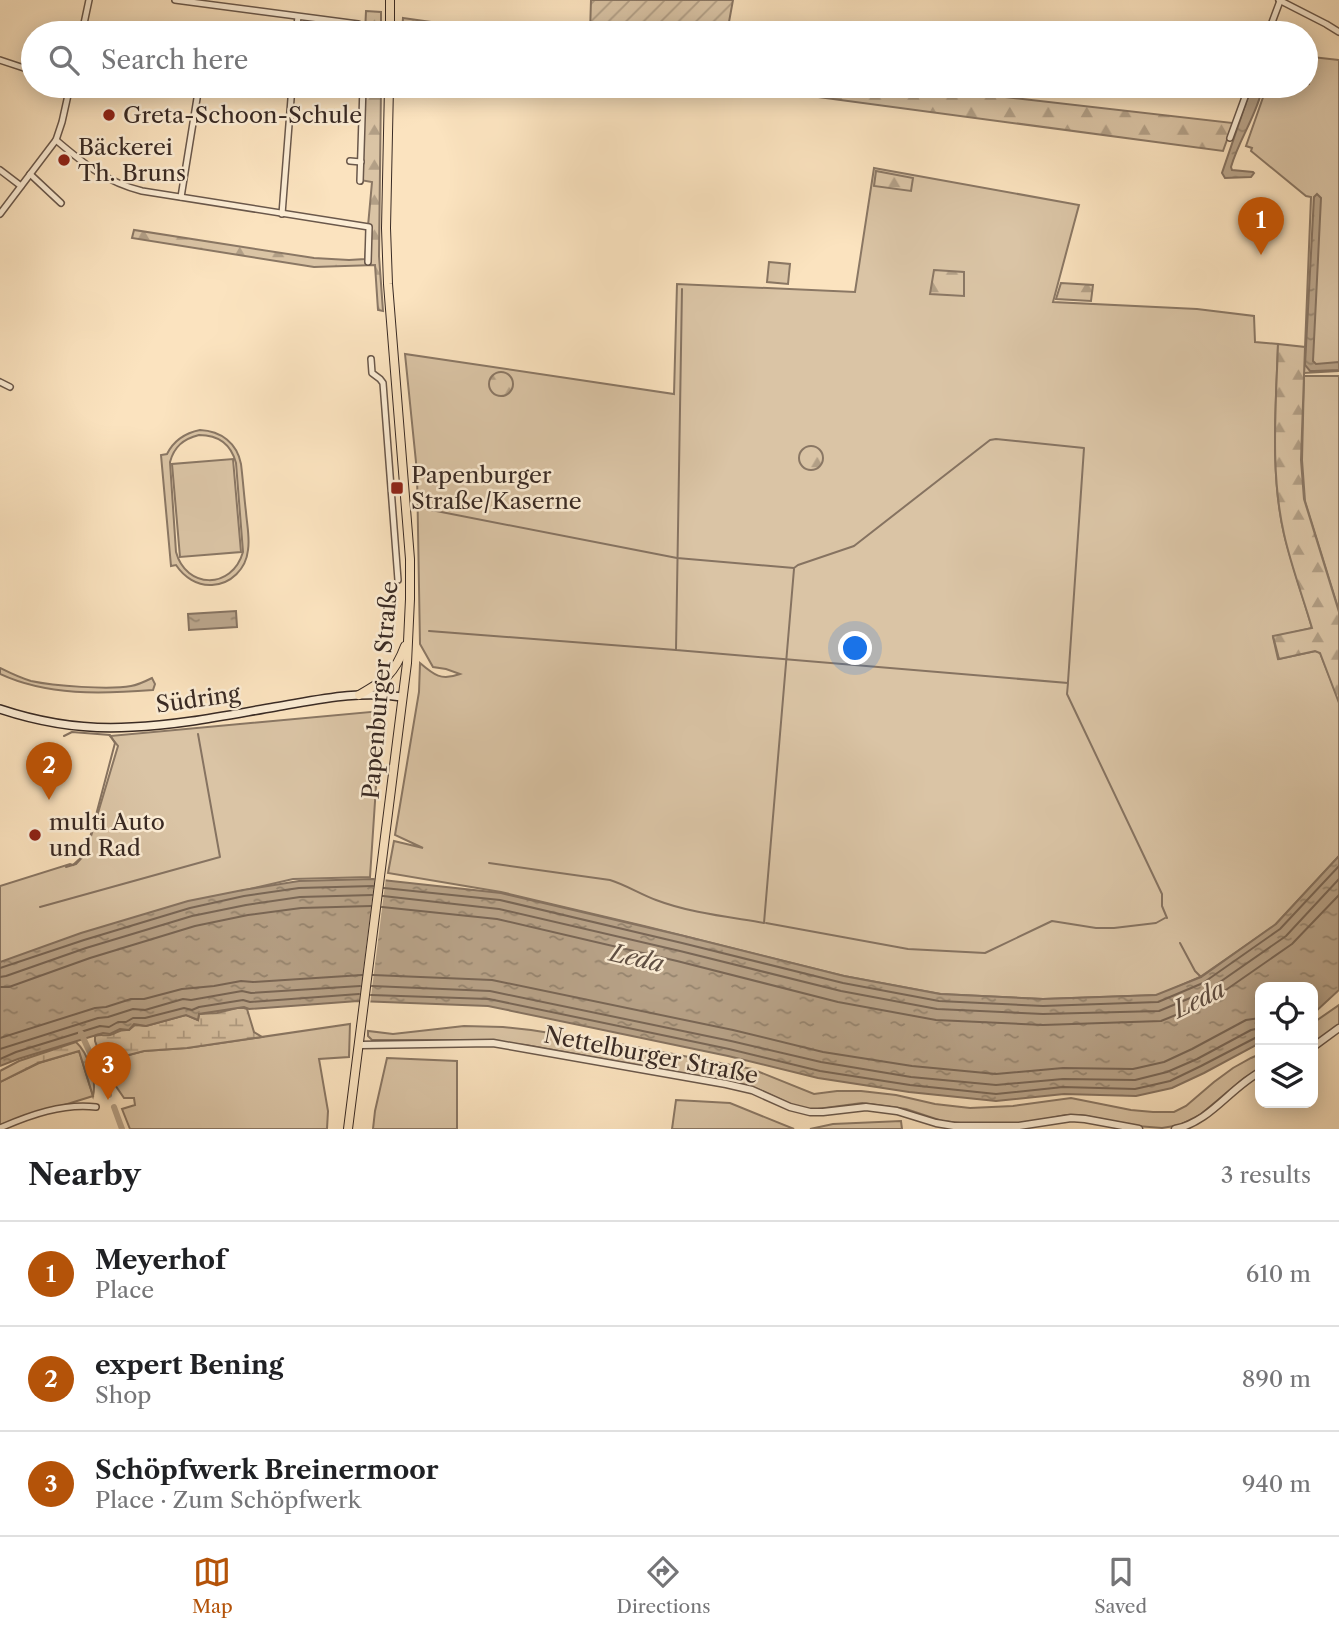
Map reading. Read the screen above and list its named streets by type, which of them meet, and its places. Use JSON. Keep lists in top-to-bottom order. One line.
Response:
{"streets":{"main road":["Papenburger Straße","Südring"],"street":["Nettelburger Straße"]},"crossings":[["Papenburger Straße","Südring"],["Papenburger Straße","Nettelburger Straße"]],"water":["Leda"],"places":{"other":["Greta-Schoon-Schule","Bäckerei Th. Bruns","multi Auto und Rad"],"transit":["Papenburger Straße/Kaserne"]},"page":{"search":"Search here","pins":["1","2","3"],"heading":["Nearby","3 results"],"list":[{"mark":"1","name":"Meyerhof","note":"Place","value":"610 m"},{"mark":"2","name":"expert Bening","note":"Shop","value":"890 m"},{"mark":"3","name":"Schöpfwerk Breinermoor","note":"Place · Zum Schöpfwerk","value":"940 m"}],"nav":["Map","Directions","Saved"]}}
